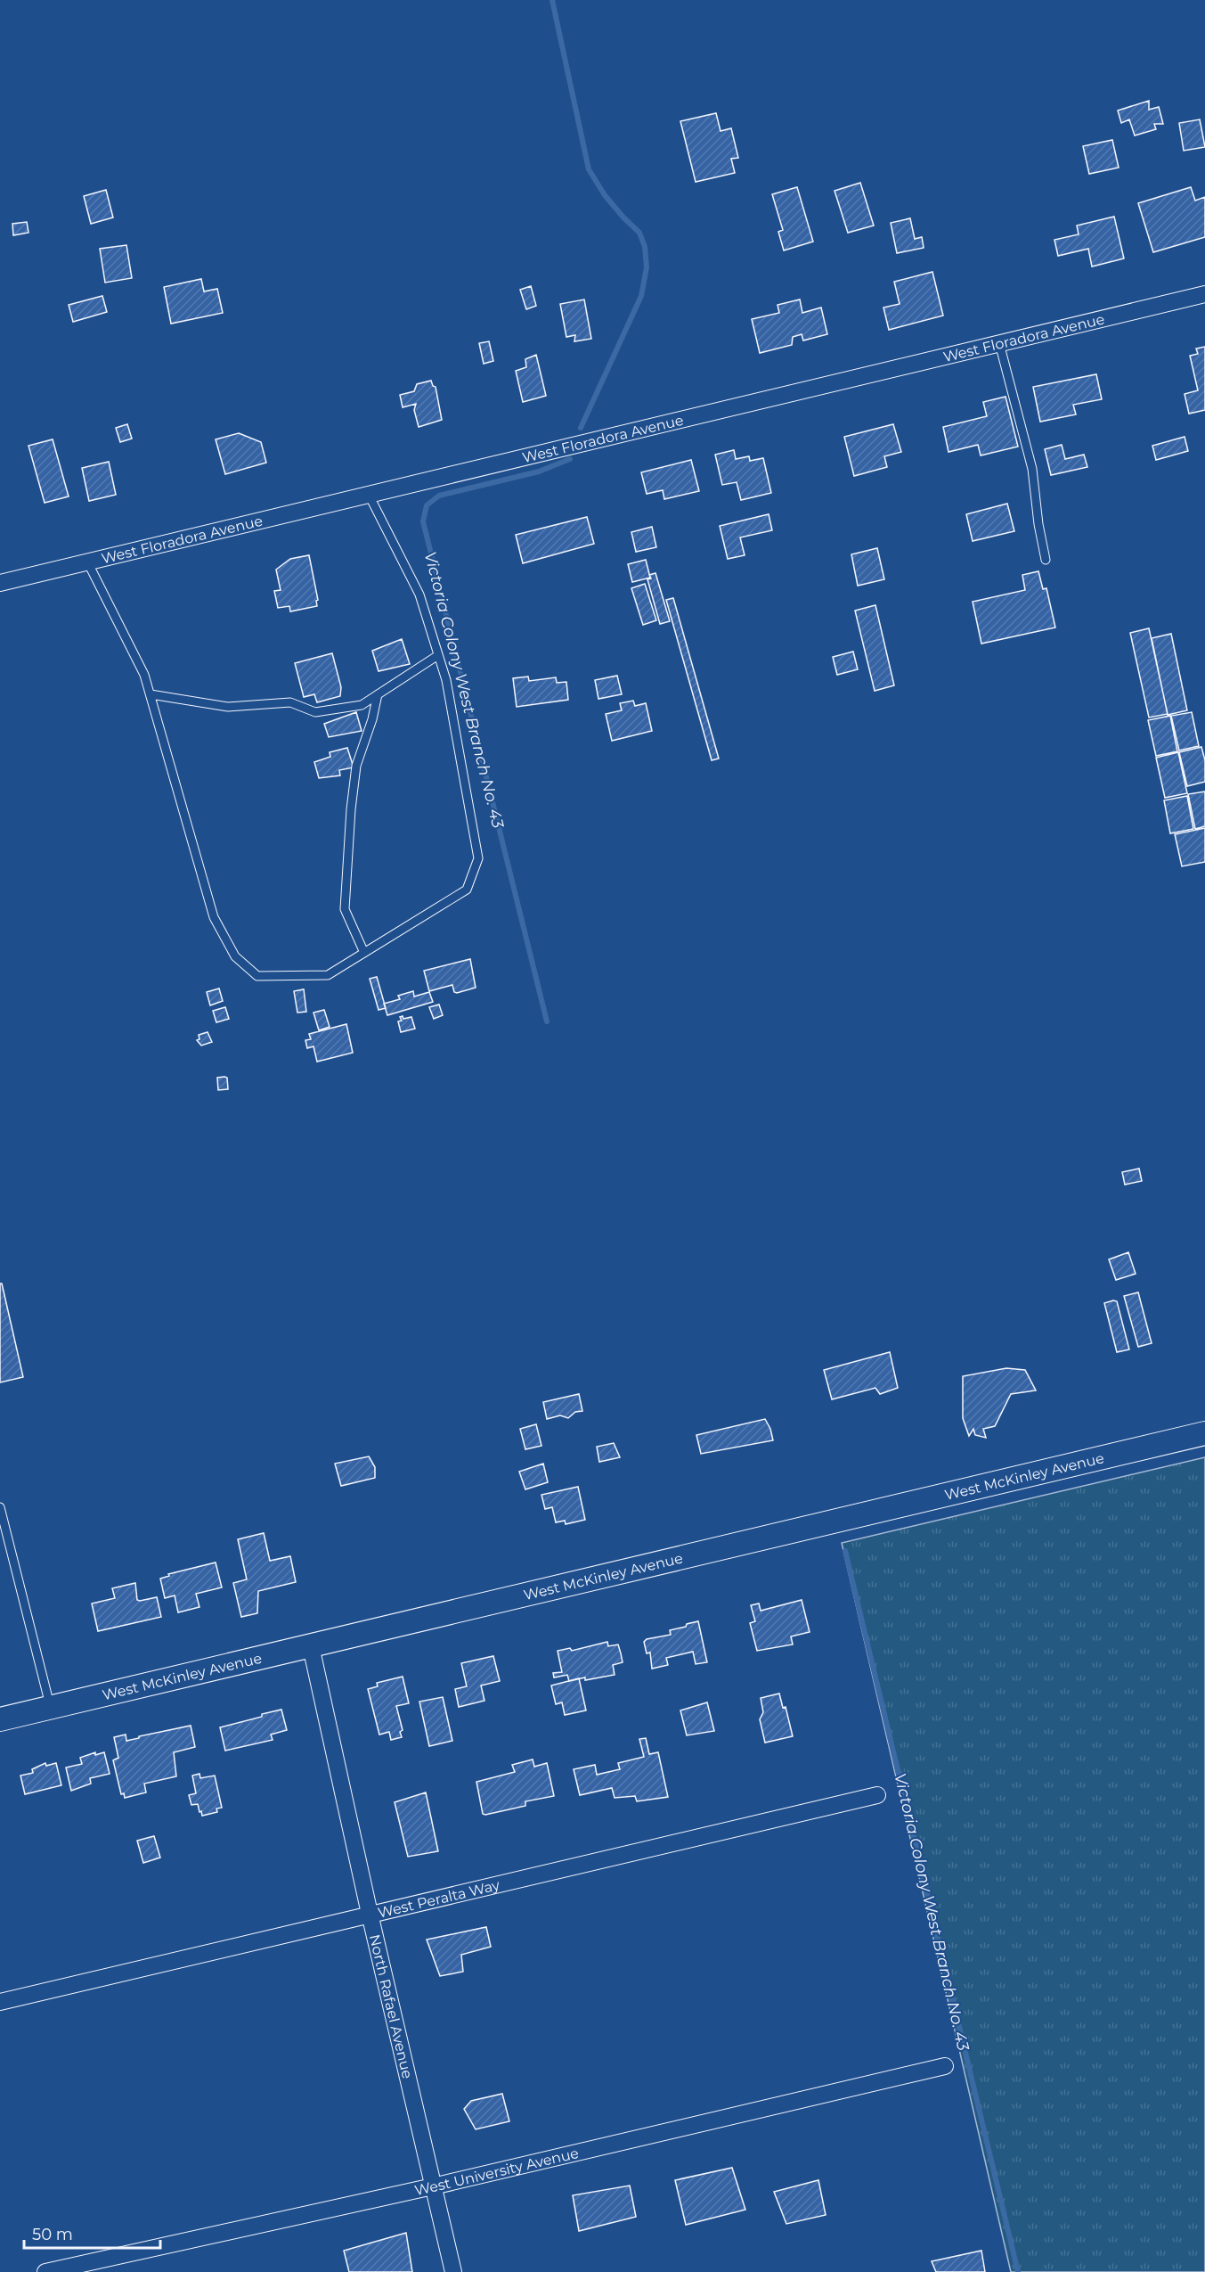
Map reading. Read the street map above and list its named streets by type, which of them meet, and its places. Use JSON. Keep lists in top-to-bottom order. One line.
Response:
{"streets":{"main road":["West McKinley Avenue"],"street":["West Floradora Avenue","West Peralta Way","North Rafael Avenue","West University Avenue"]},"crossings":[["West McKinley Avenue","North Rafael Avenue"],["West Peralta Way","North Rafael Avenue"],["North Rafael Avenue","West University Avenue"]],"water":["Victoria Colony West Branch No. 43"],"scale_bar":"50 m"}
